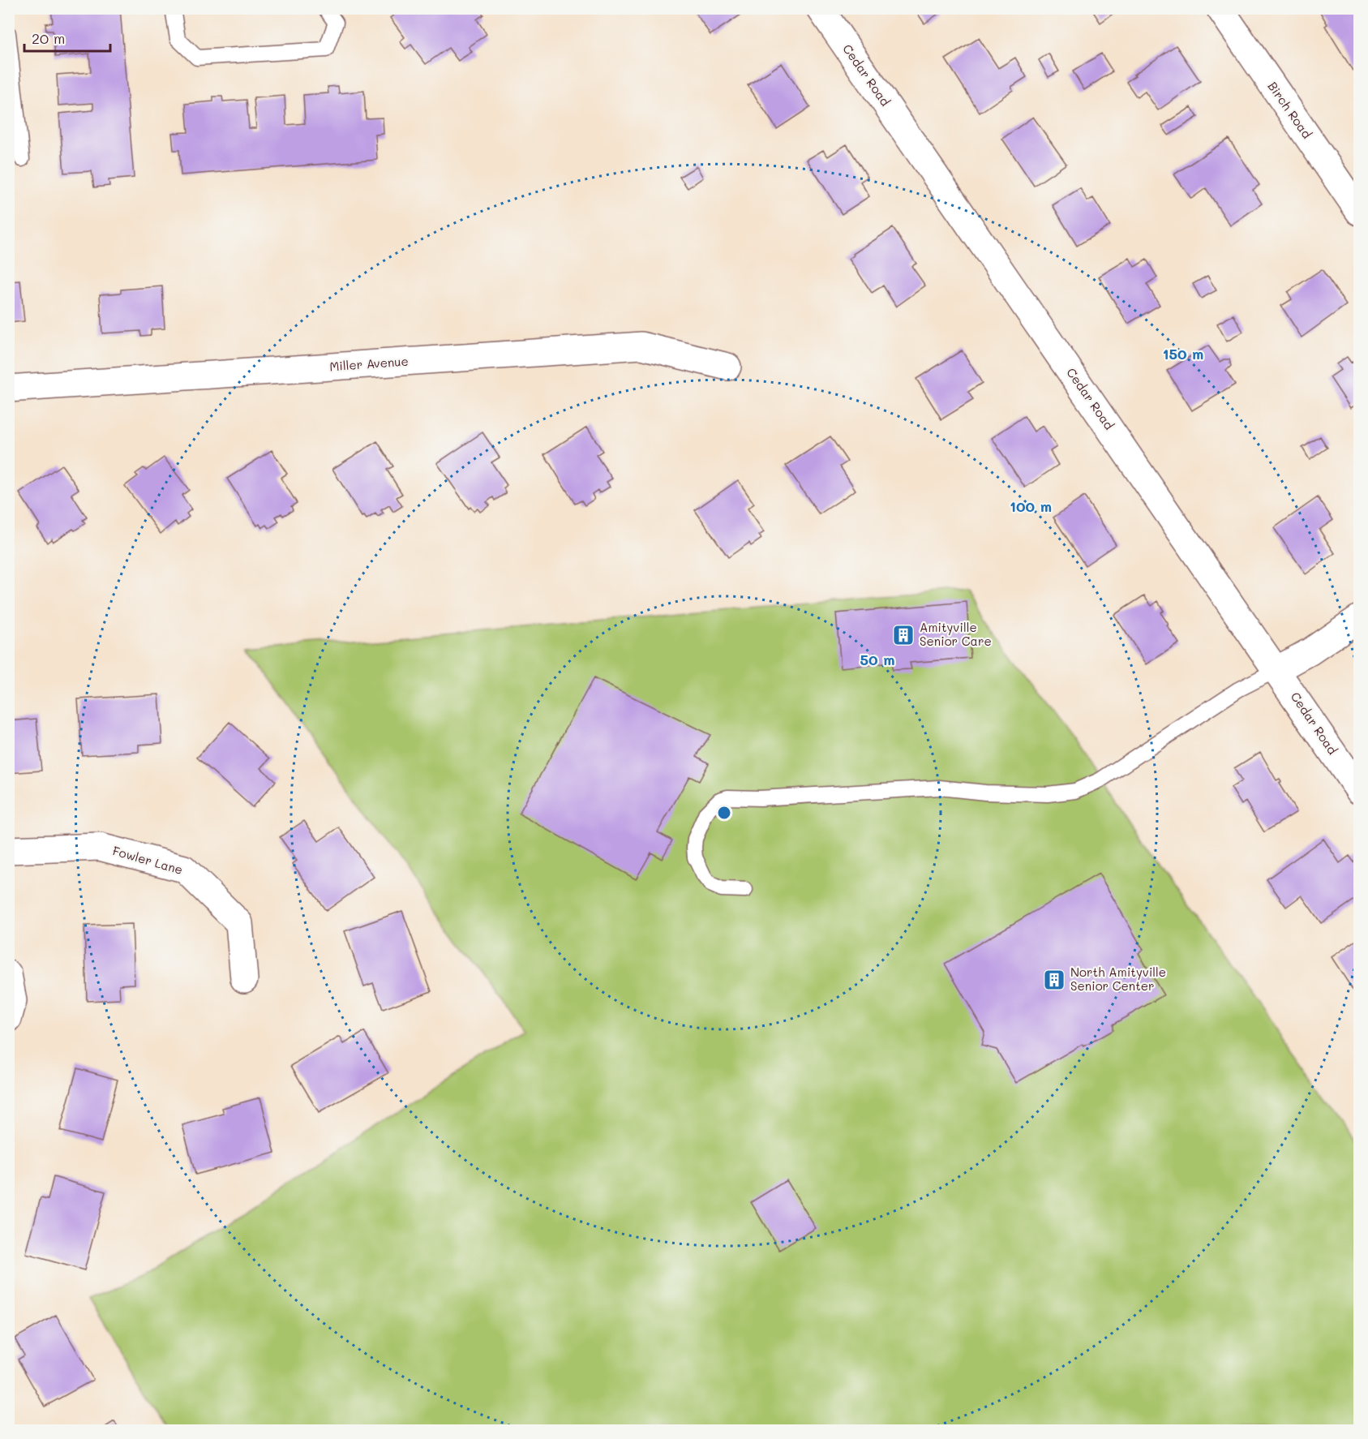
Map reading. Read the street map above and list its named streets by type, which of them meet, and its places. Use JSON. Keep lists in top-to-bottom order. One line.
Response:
{"streets":{"street":["Cedar Road","Birch Road","Miller Avenue","Fowler Lane"]},"places":{"building":["Amityville Senior Care","North Amityville Senior Center"]},"scale_bar":"20 m","rings":["150 m","100 m","50 m"]}
